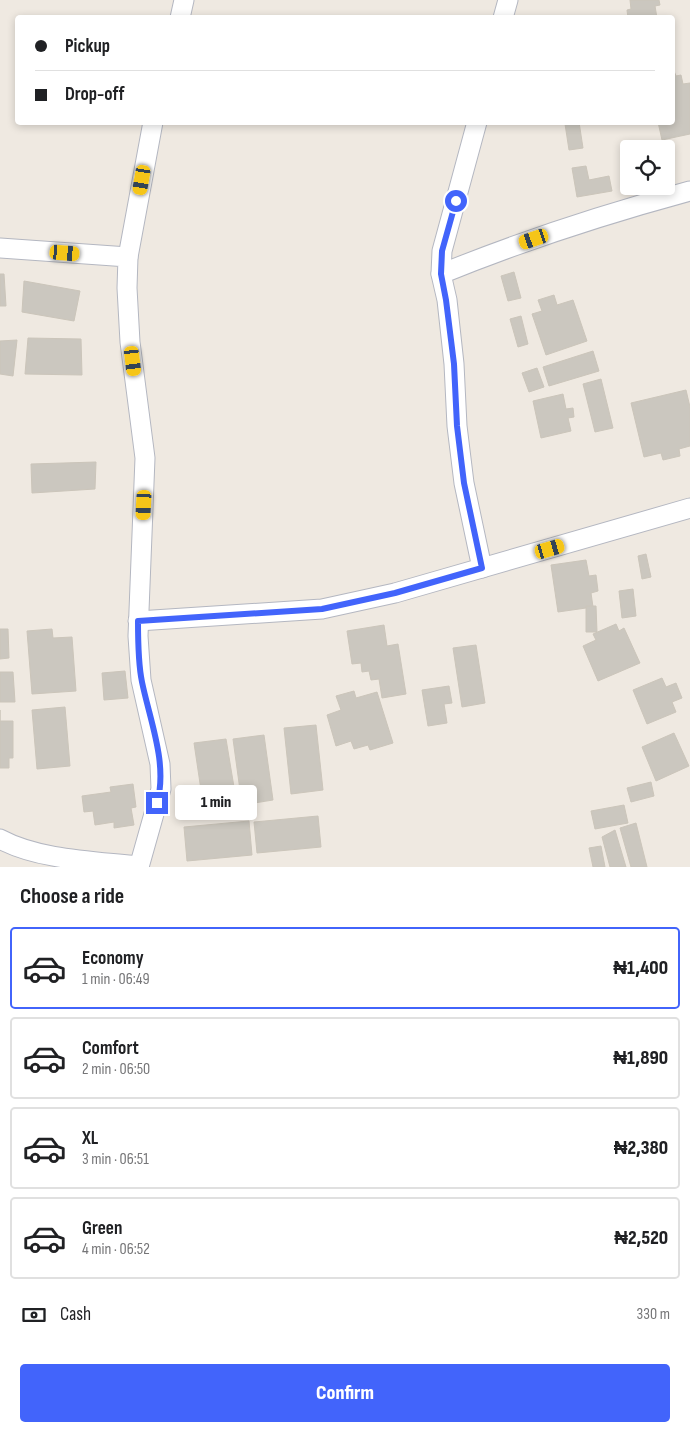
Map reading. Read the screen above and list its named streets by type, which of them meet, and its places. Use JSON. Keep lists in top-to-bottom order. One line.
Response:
{"page":{"banner":["Pickup","Drop-off"],"bubble":"1 min","heading":"Choose a ride","list":[{"name":"Economy","note":"1 min · 06:49","value":"₦1,400"},{"name":"Comfort","note":"2 min · 06:50","value":"₦1,890"},{"name":"XL","note":"3 min · 06:51","value":"₦2,380"},{"name":"Green","note":"4 min · 06:52","value":"₦2,520"}],"pay":["Cash","330 m"],"buttons":"Confirm"}}
